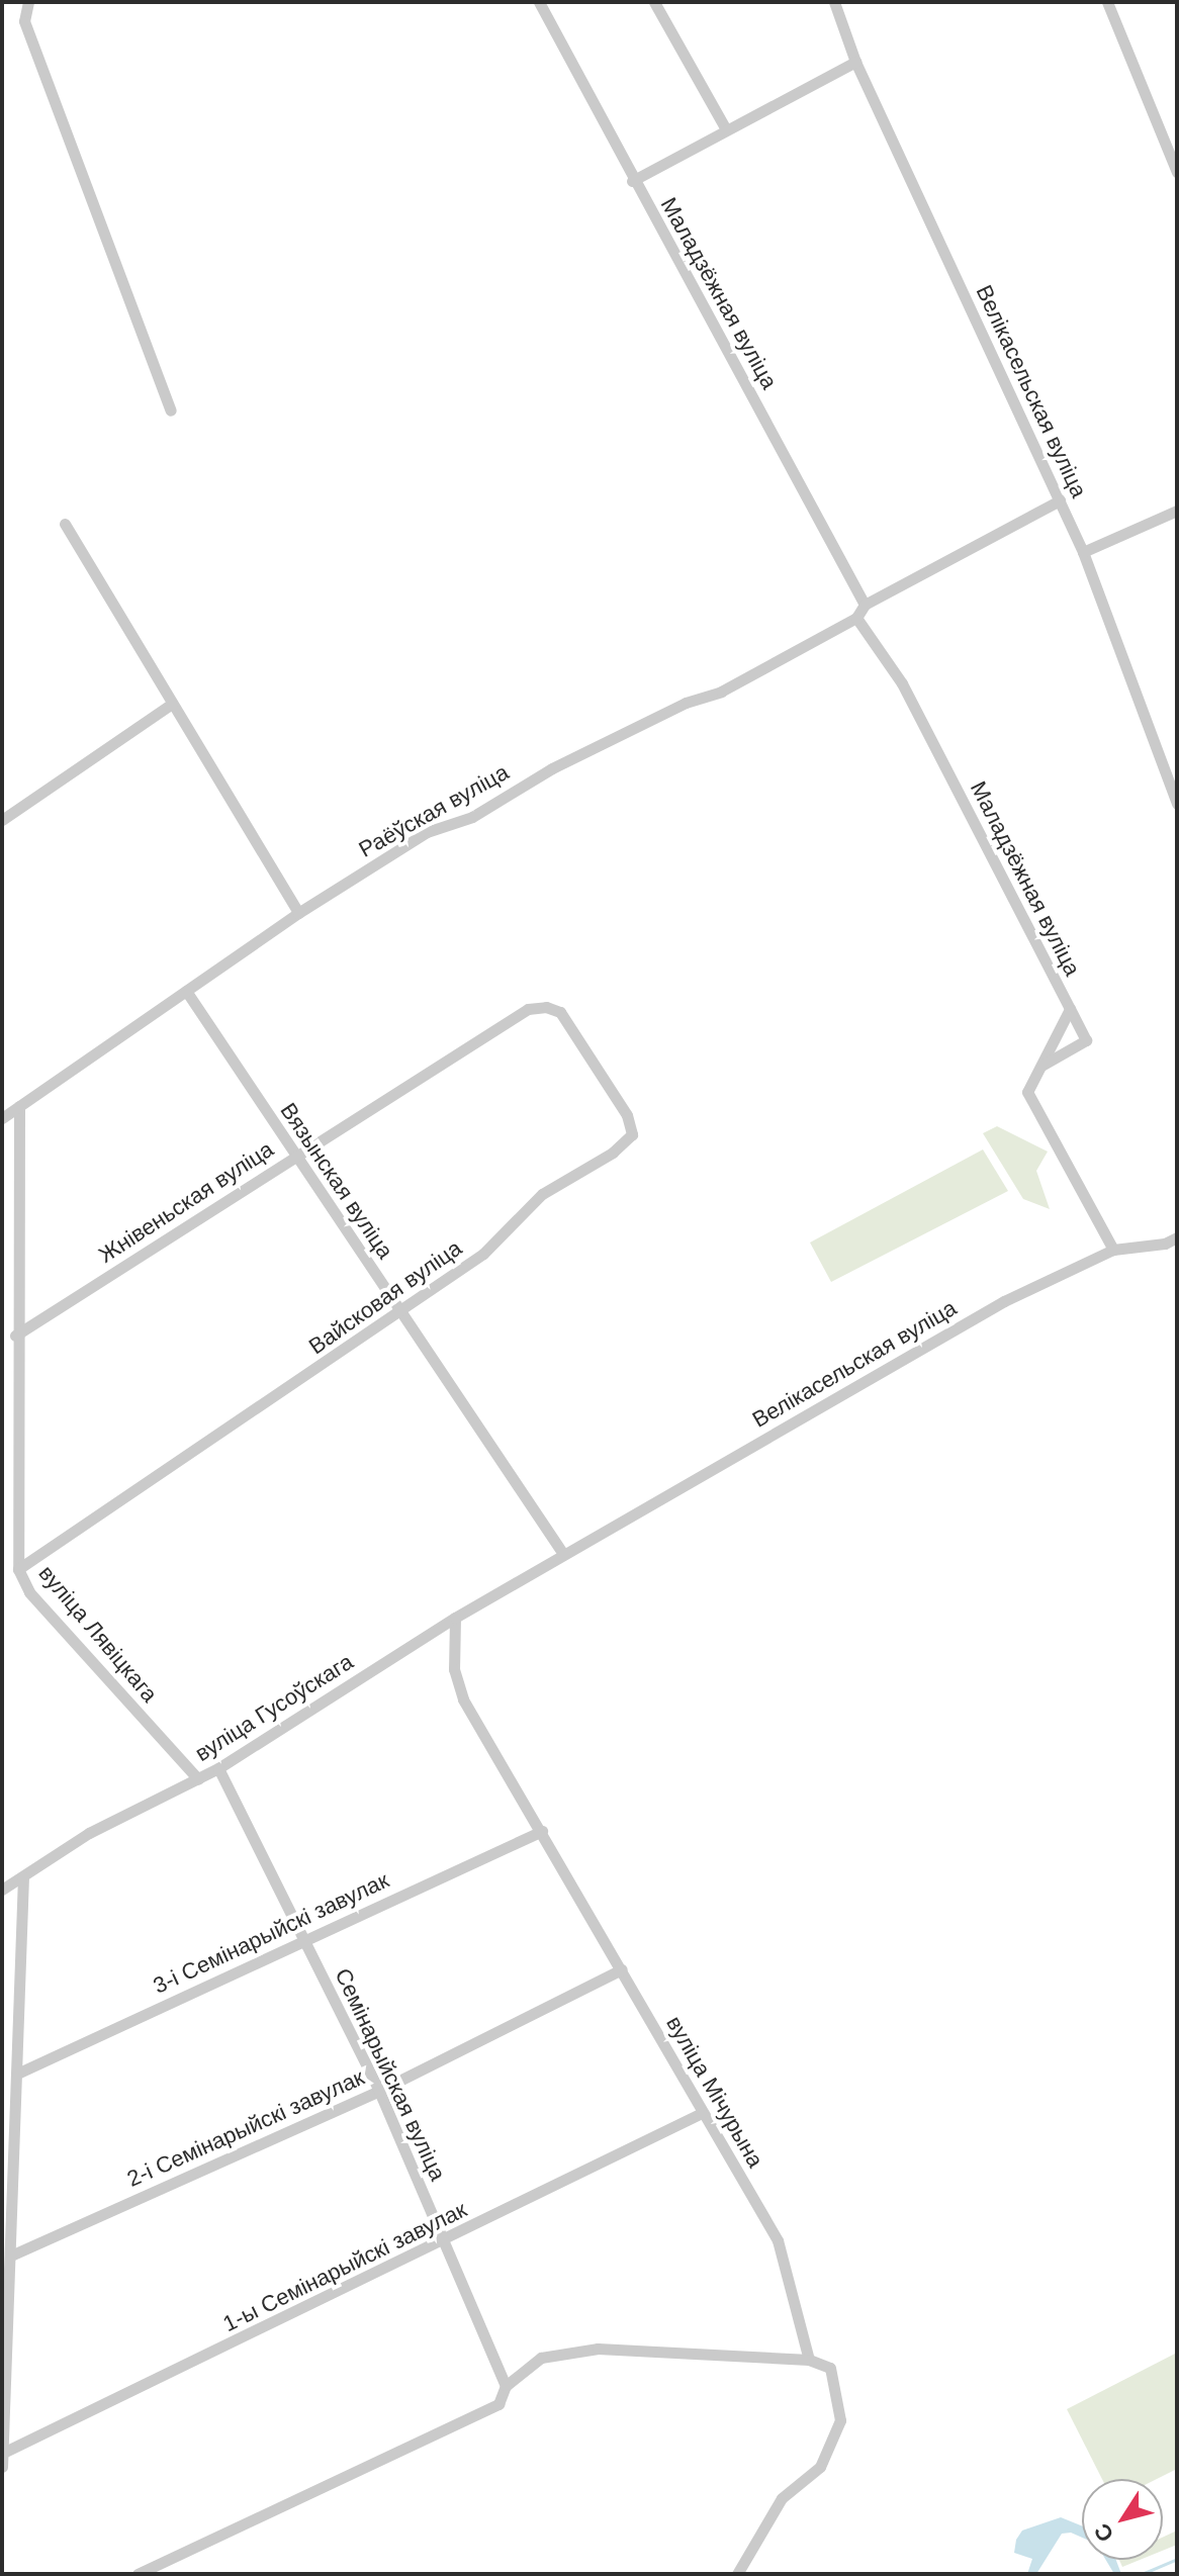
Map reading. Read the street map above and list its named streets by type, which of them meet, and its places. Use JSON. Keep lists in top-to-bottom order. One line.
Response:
{"streets":{"street":["Маладзёжная вуліца","Велікасельская вуліца","Раёўская вуліца","Вязынская вуліца","Жнівеньская вуліца","Вайсковая вуліца","вуліца Лявіцкага","вуліца Гусоўскага","3-і Семінарыйскі завулак","Семінарыйская вуліца","вуліца Мічурына","2-і Семінарыйскі завулак","1-ы Семінарыйскі завулак"]},"crossings":[["Маладзёжная вуліца","Велікасельская вуліца"],["Маладзёжная вуліца","Раёўская вуліца"],["Велікасельская вуліца","Вязынская вуліца"],["Велікасельская вуліца","вуліца Гусоўскага"],["Раёўская вуліца","Вязынская вуліца"],["Раёўская вуліца","вуліца Лявіцкага"],["Вязынская вуліца","Жнівеньская вуліца"],["Вязынская вуліца","Вайсковая вуліца"],["Вязынская вуліца","вуліца Гусоўскага"],["Жнівеньская вуліца","Вайсковая вуліца"],["Жнівеньская вуліца","вуліца Лявіцкага"],["Вайсковая вуліца","вуліца Лявіцкага"],["вуліца Лявіцкага","вуліца Гусоўскага"],["вуліца Гусоўскага","Семінарыйская вуліца"],["вуліца Гусоўскага","вуліца Мічурына"],["3-і Семінарыйскі завулак","Семінарыйская вуліца"],["3-і Семінарыйскі завулак","вуліца Мічурына"],["Семінарыйская вуліца","2-і Семінарыйскі завулак"],["Семінарыйская вуліца","1-ы Семінарыйскі завулак"],["вуліца Мічурына","2-і Семінарыйскі завулак"],["вуліца Мічурына","1-ы Семінарыйскі завулак"]],"north":"bottom left"}
